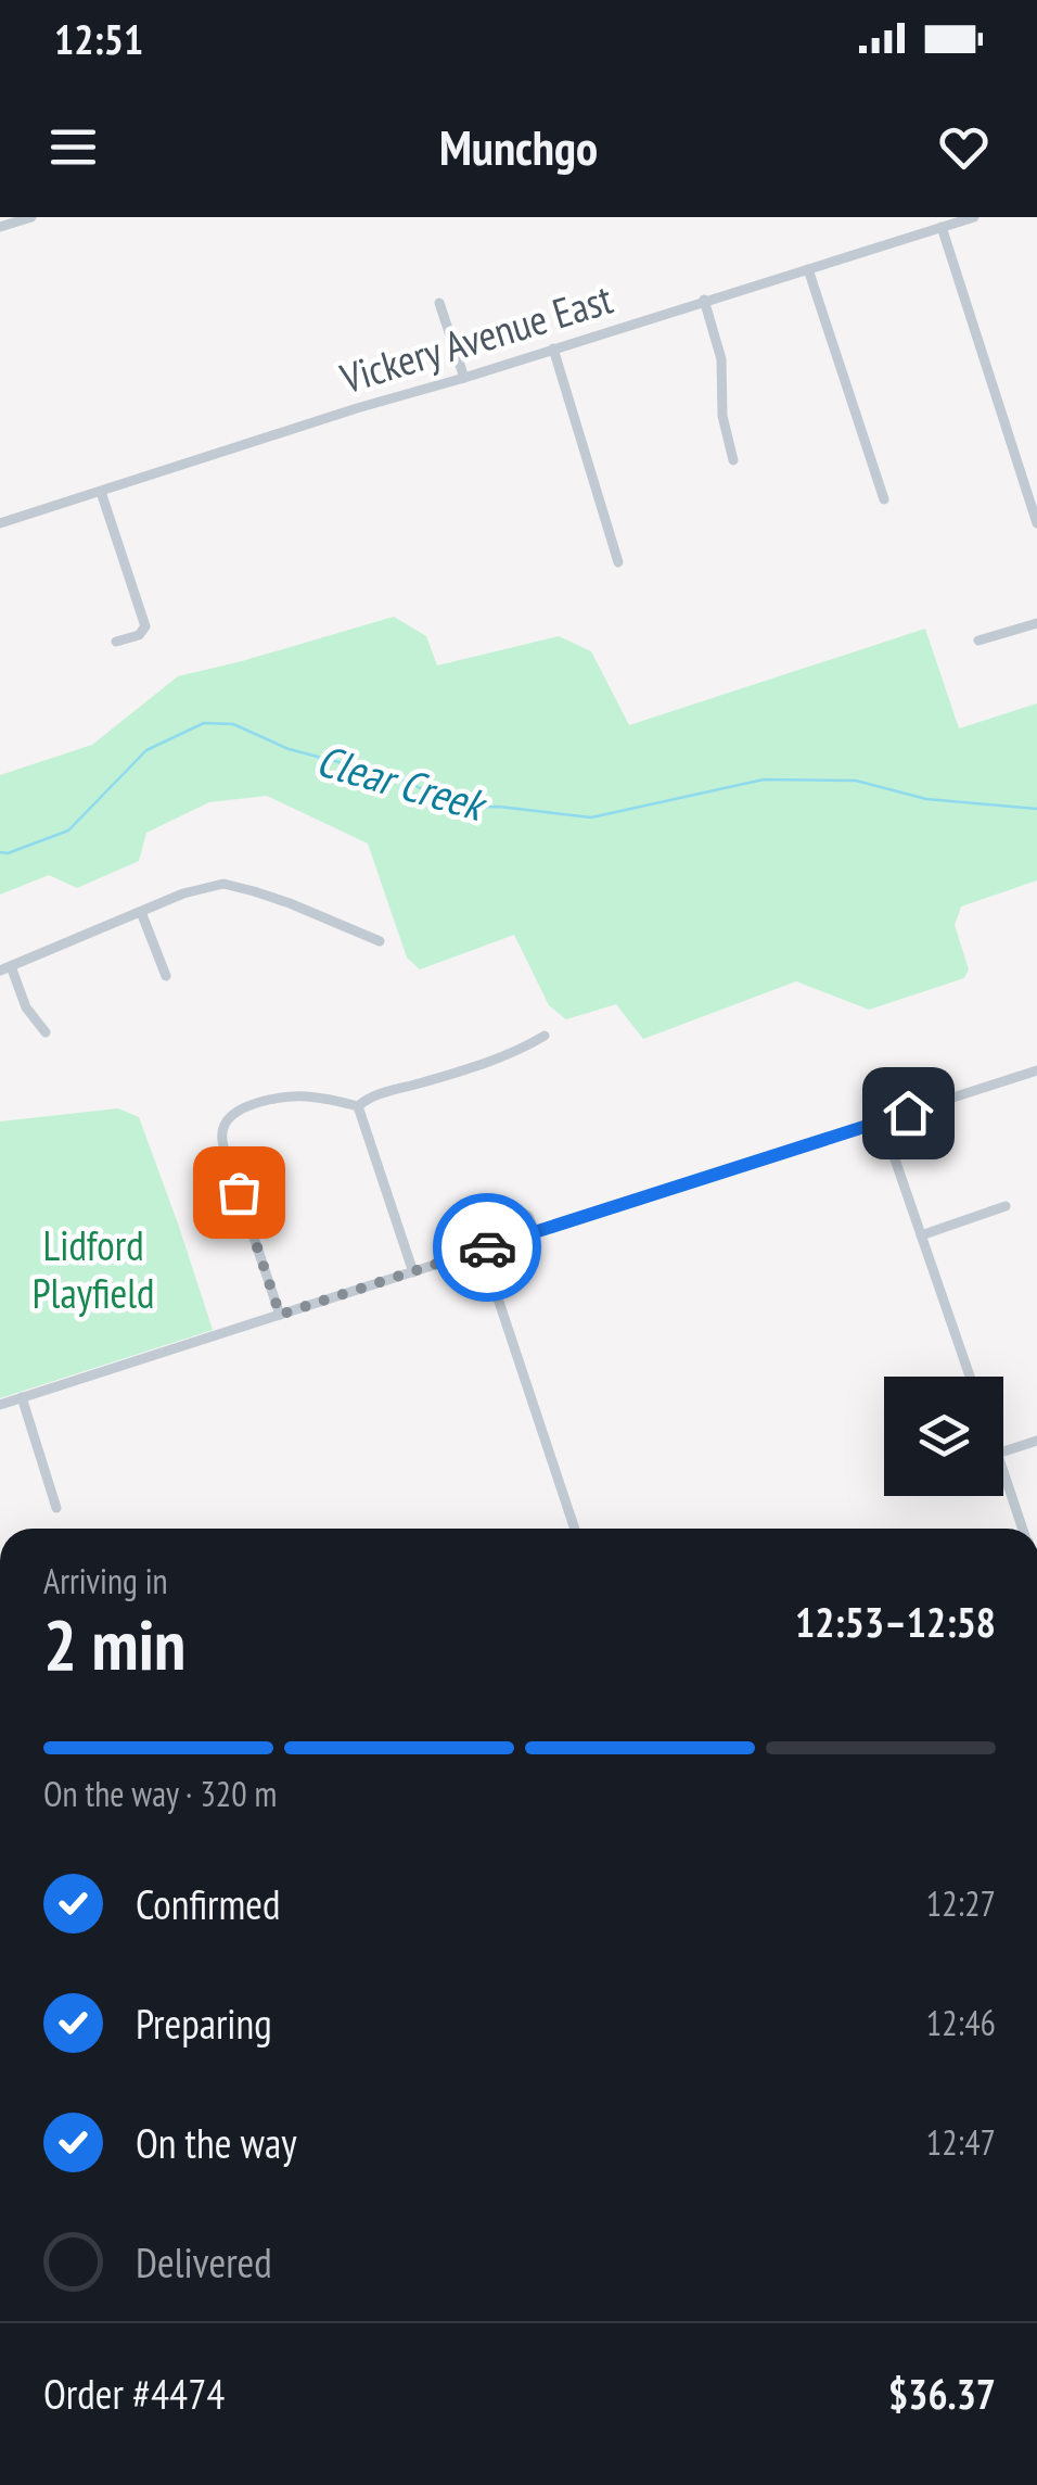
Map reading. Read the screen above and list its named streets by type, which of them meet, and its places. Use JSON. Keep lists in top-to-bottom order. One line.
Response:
{"streets":{"street":["Vickery Avenue East"]},"water":["Clear Creek"],"parks":["Lidford Playfield"],"page":{"status":"12:51","header":"Munchgo","heading":["2 min","Arriving in","12:53–12:58"],"panel":["Order #4474","$36.37"],"bar":"On the way · 320 m","list":[["Confirmed","12:27"],["Preparing","12:46"],["On the way","12:47"],"Delivered"]}}
